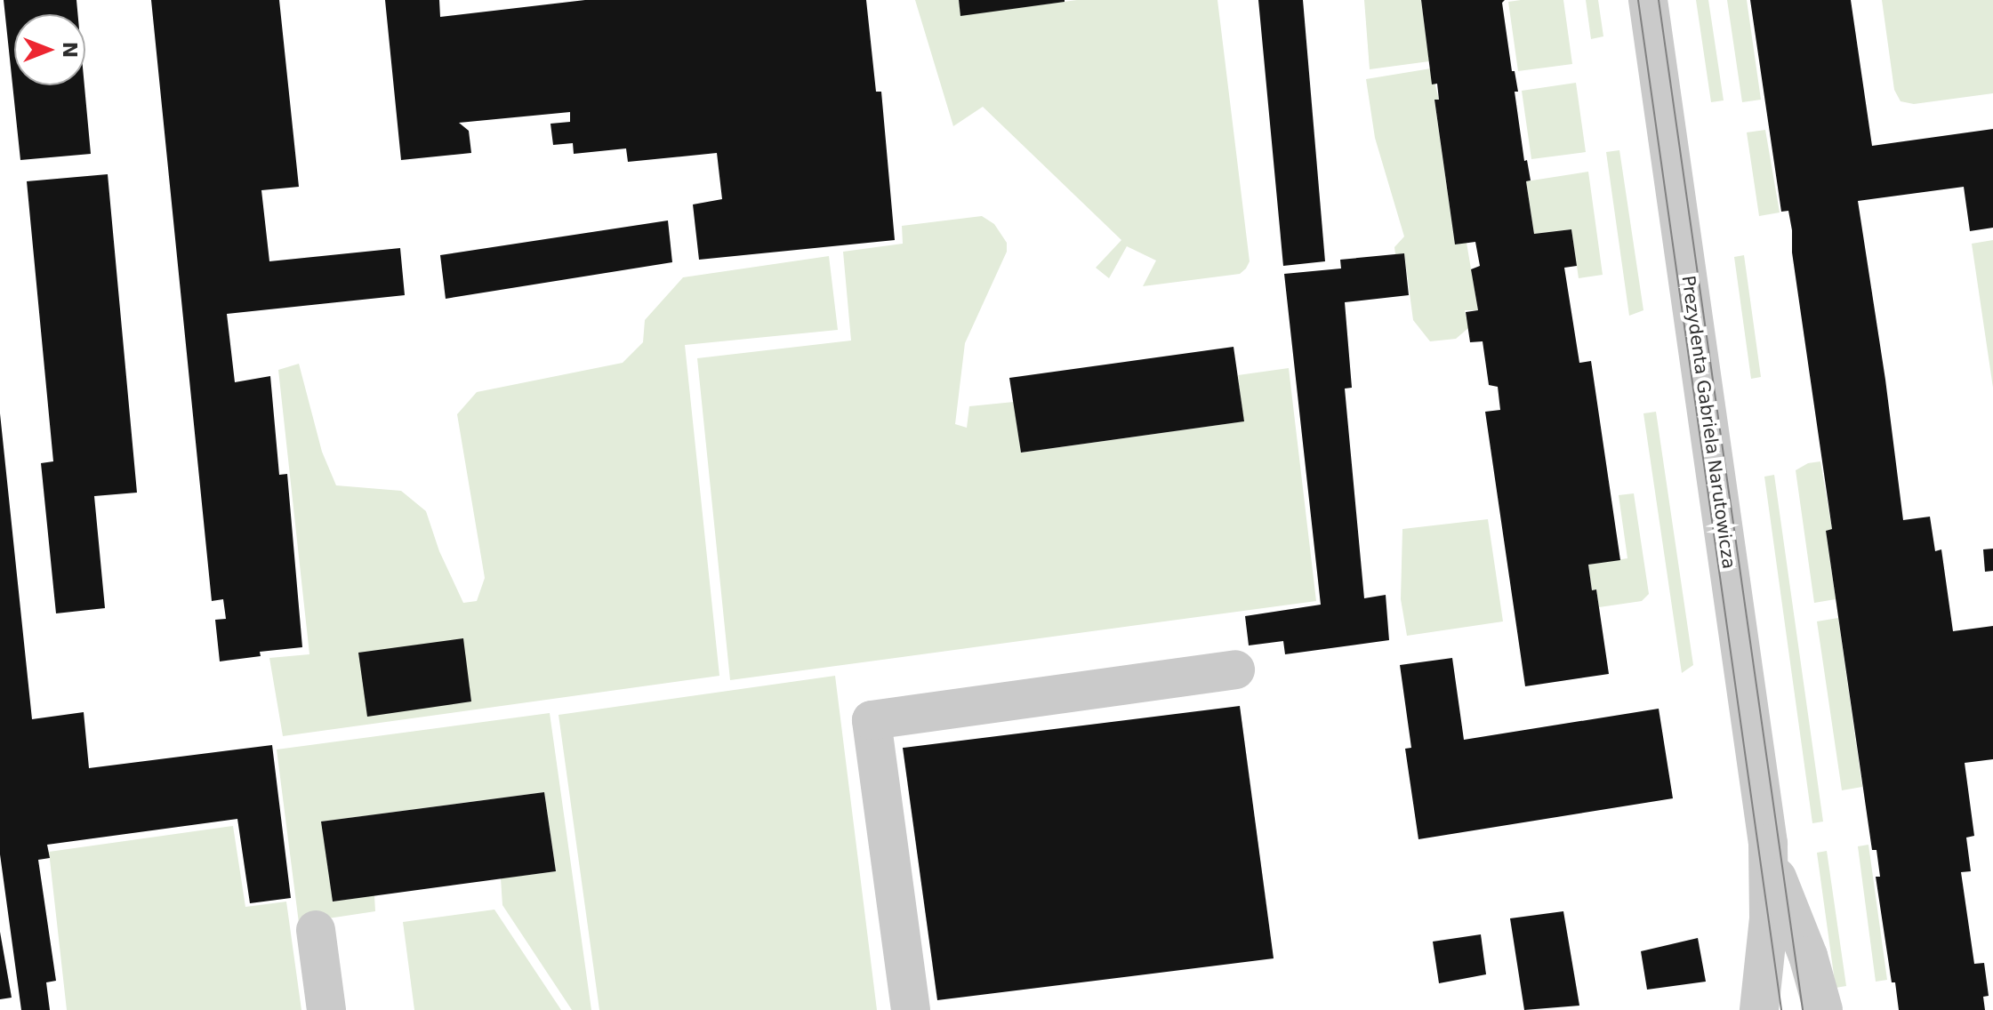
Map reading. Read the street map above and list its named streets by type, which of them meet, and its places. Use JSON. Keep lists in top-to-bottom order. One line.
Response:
{"streets":{"street":["Prezydenta Gabriela Narutowicza"]},"north":"right"}
